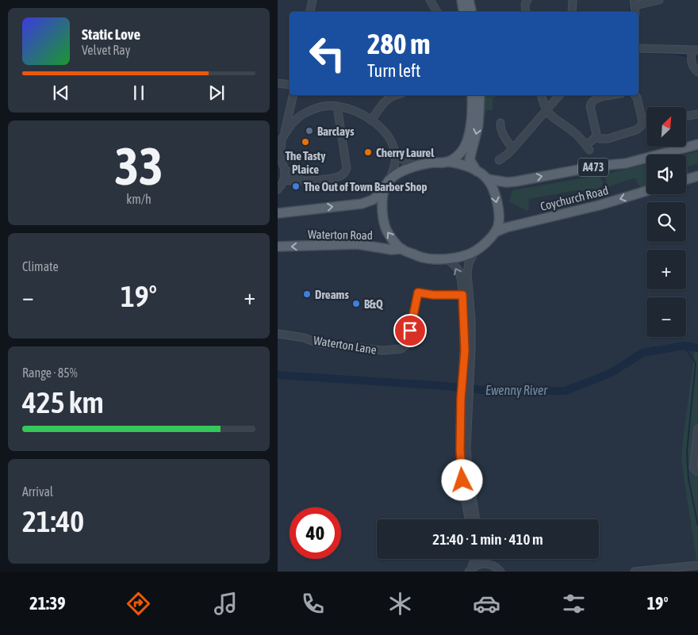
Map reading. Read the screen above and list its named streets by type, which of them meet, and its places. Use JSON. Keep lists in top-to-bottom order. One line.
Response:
{"streets":{"main road":["A473","Coychurch Road","Waterton Road"],"street":["Waterton Lane"]},"crossings":[["Coychurch Road","Waterton Road"]],"water":["Ewenny River"],"places":["Barclays","The Tasty Plaice","Cherry Laurel","The Out of Town Barber Shop","Dreams","B&Q"],"north":"top right","page":{"turn":["280 m","Turn left"],"song":["Static Love","Velvet Ray"],"map_buttons":["+","−"],"tile":[["33","km/h"],"Climate",["Range · 85%","425 km"],["Arrival","21:40"]],"heat":["−","19°","+"],"limit":"40","trip":"21:40 · 1 min · 410 m","tabs":["21:39","19°"]}}
